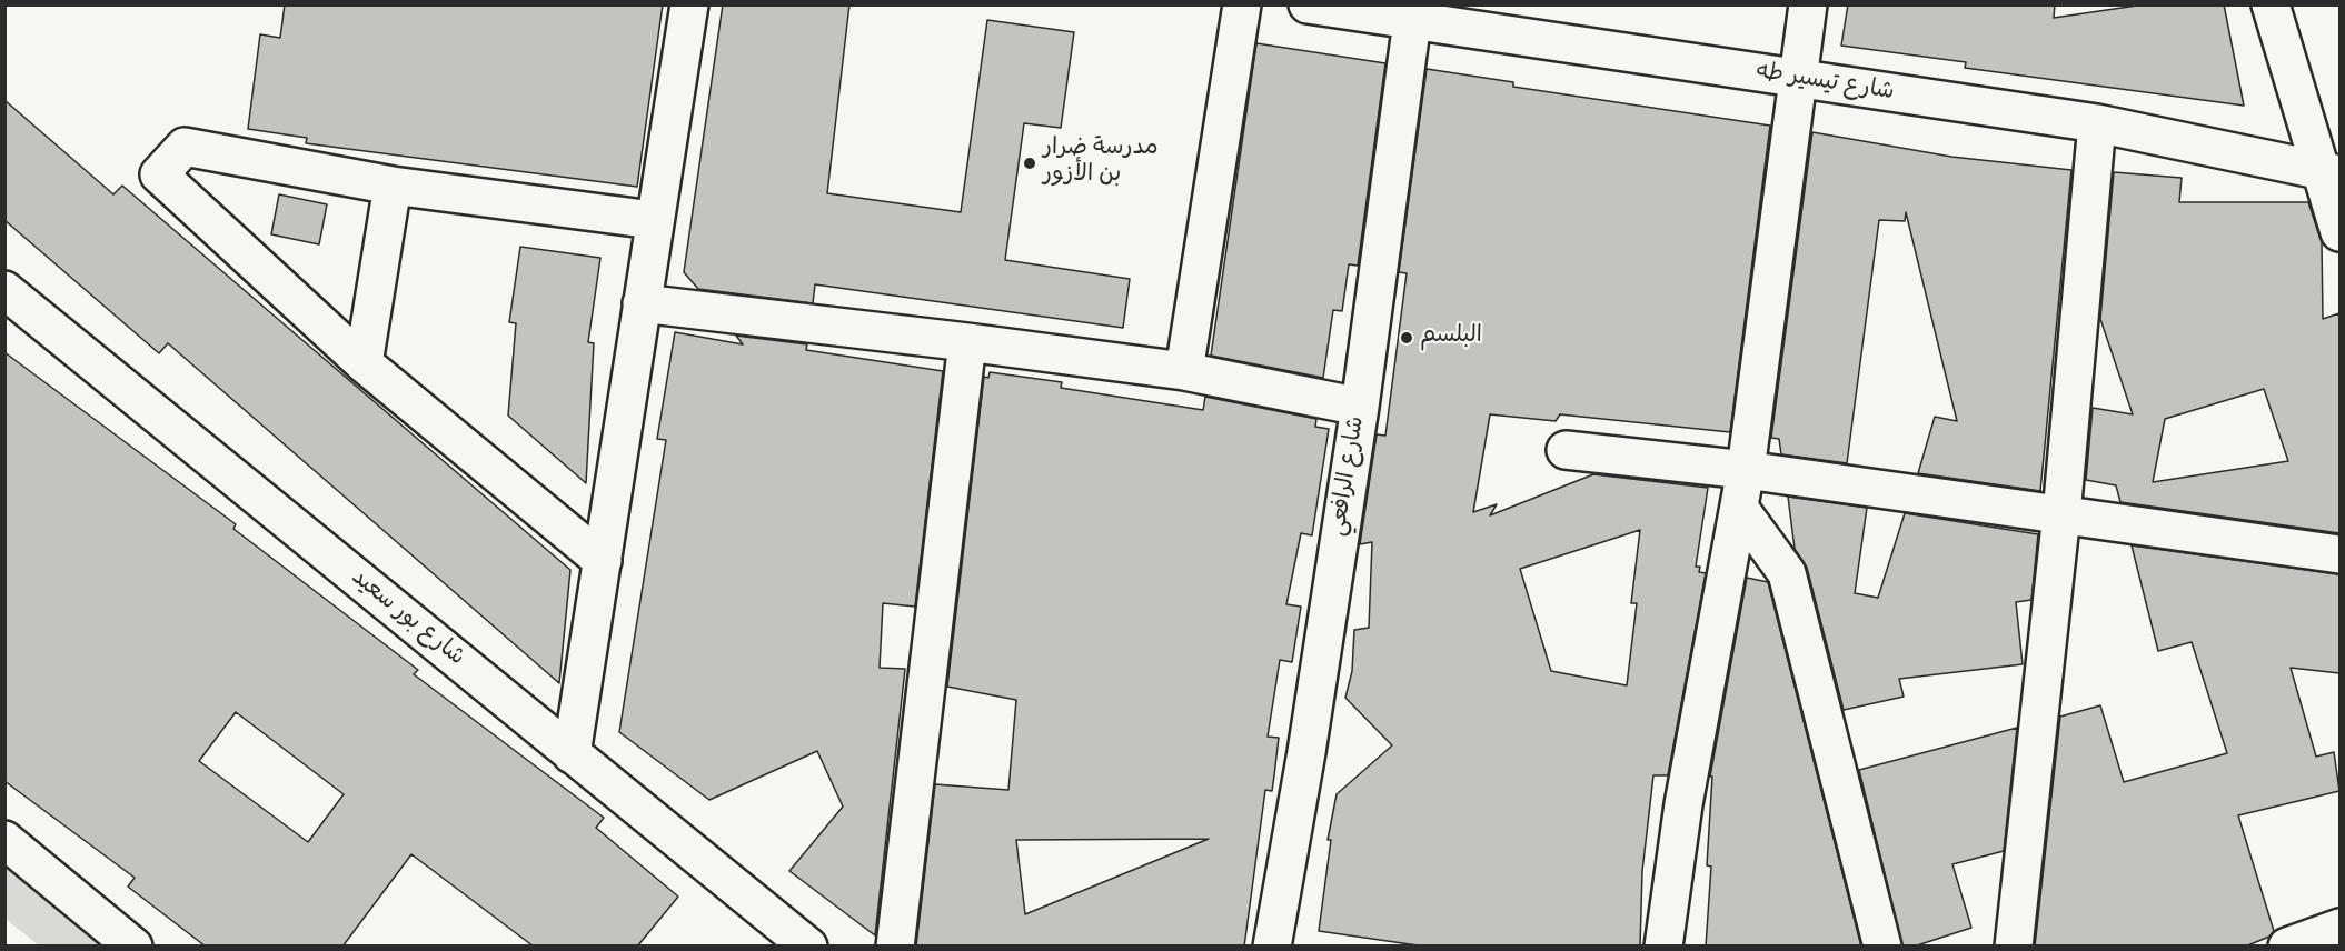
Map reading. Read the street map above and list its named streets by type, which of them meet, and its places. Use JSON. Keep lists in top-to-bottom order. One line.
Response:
{"streets":{"street":["شارع تيسير طه","شارع الرافعي","شارع بور سعيد"]},"crossings":[["شارع تيسير طه","شارع الرافعي"]],"places":["مدرسة ضرار بن الأزور","البلسم"]}
